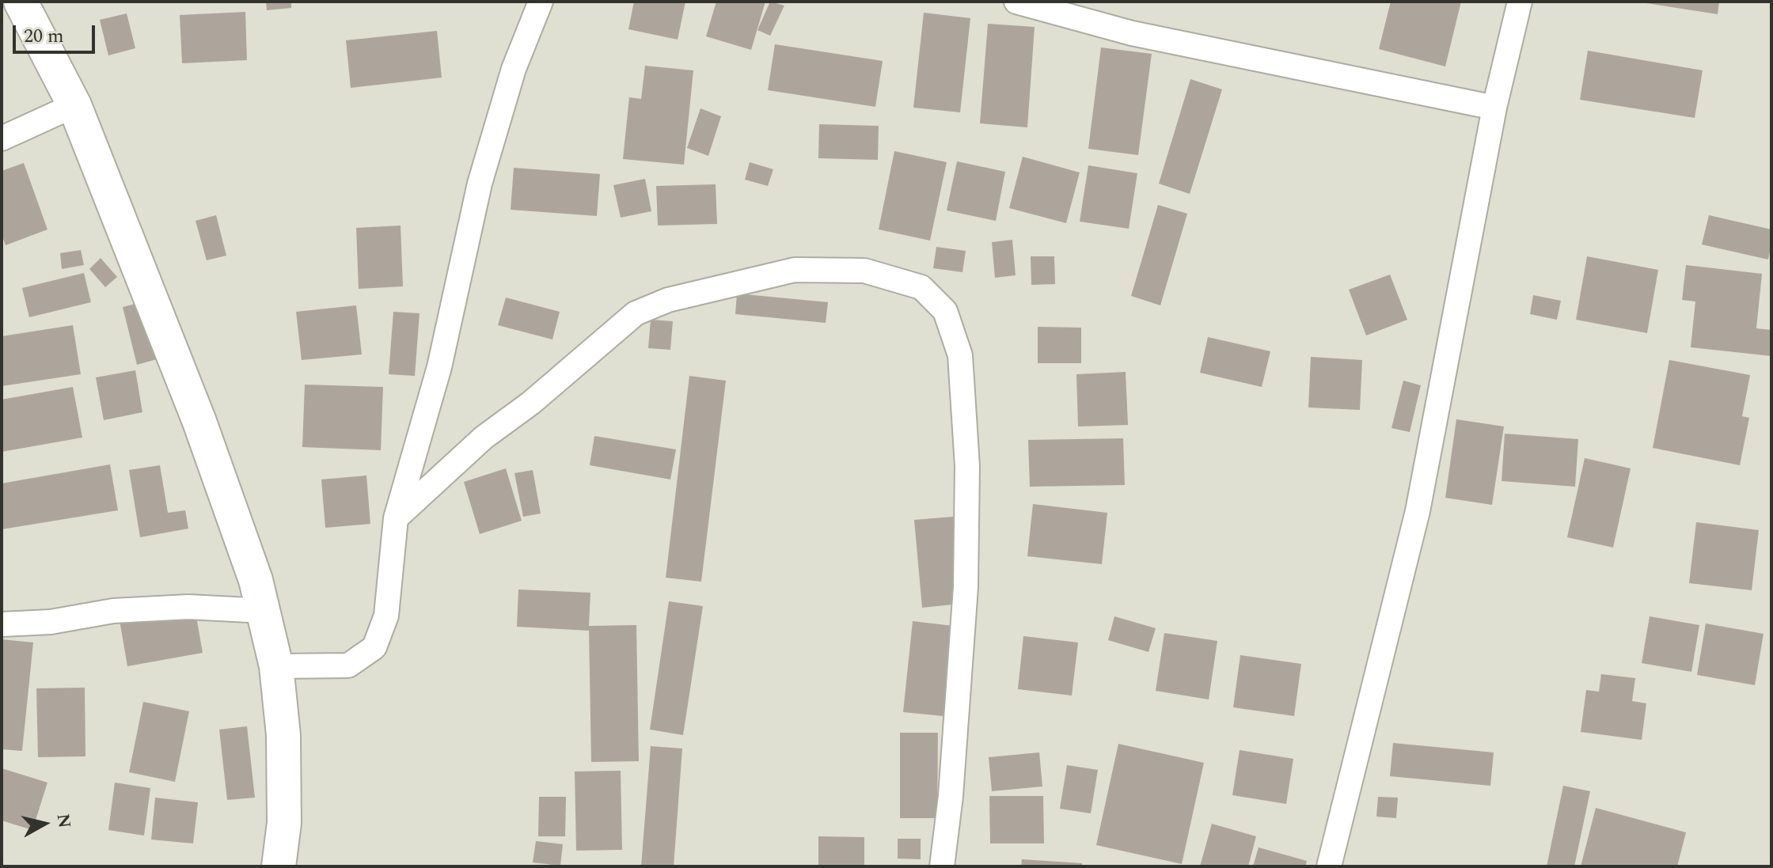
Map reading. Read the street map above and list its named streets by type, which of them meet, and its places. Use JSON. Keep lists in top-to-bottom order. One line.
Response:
{"scale_bar":"20 m","north":"right"}
